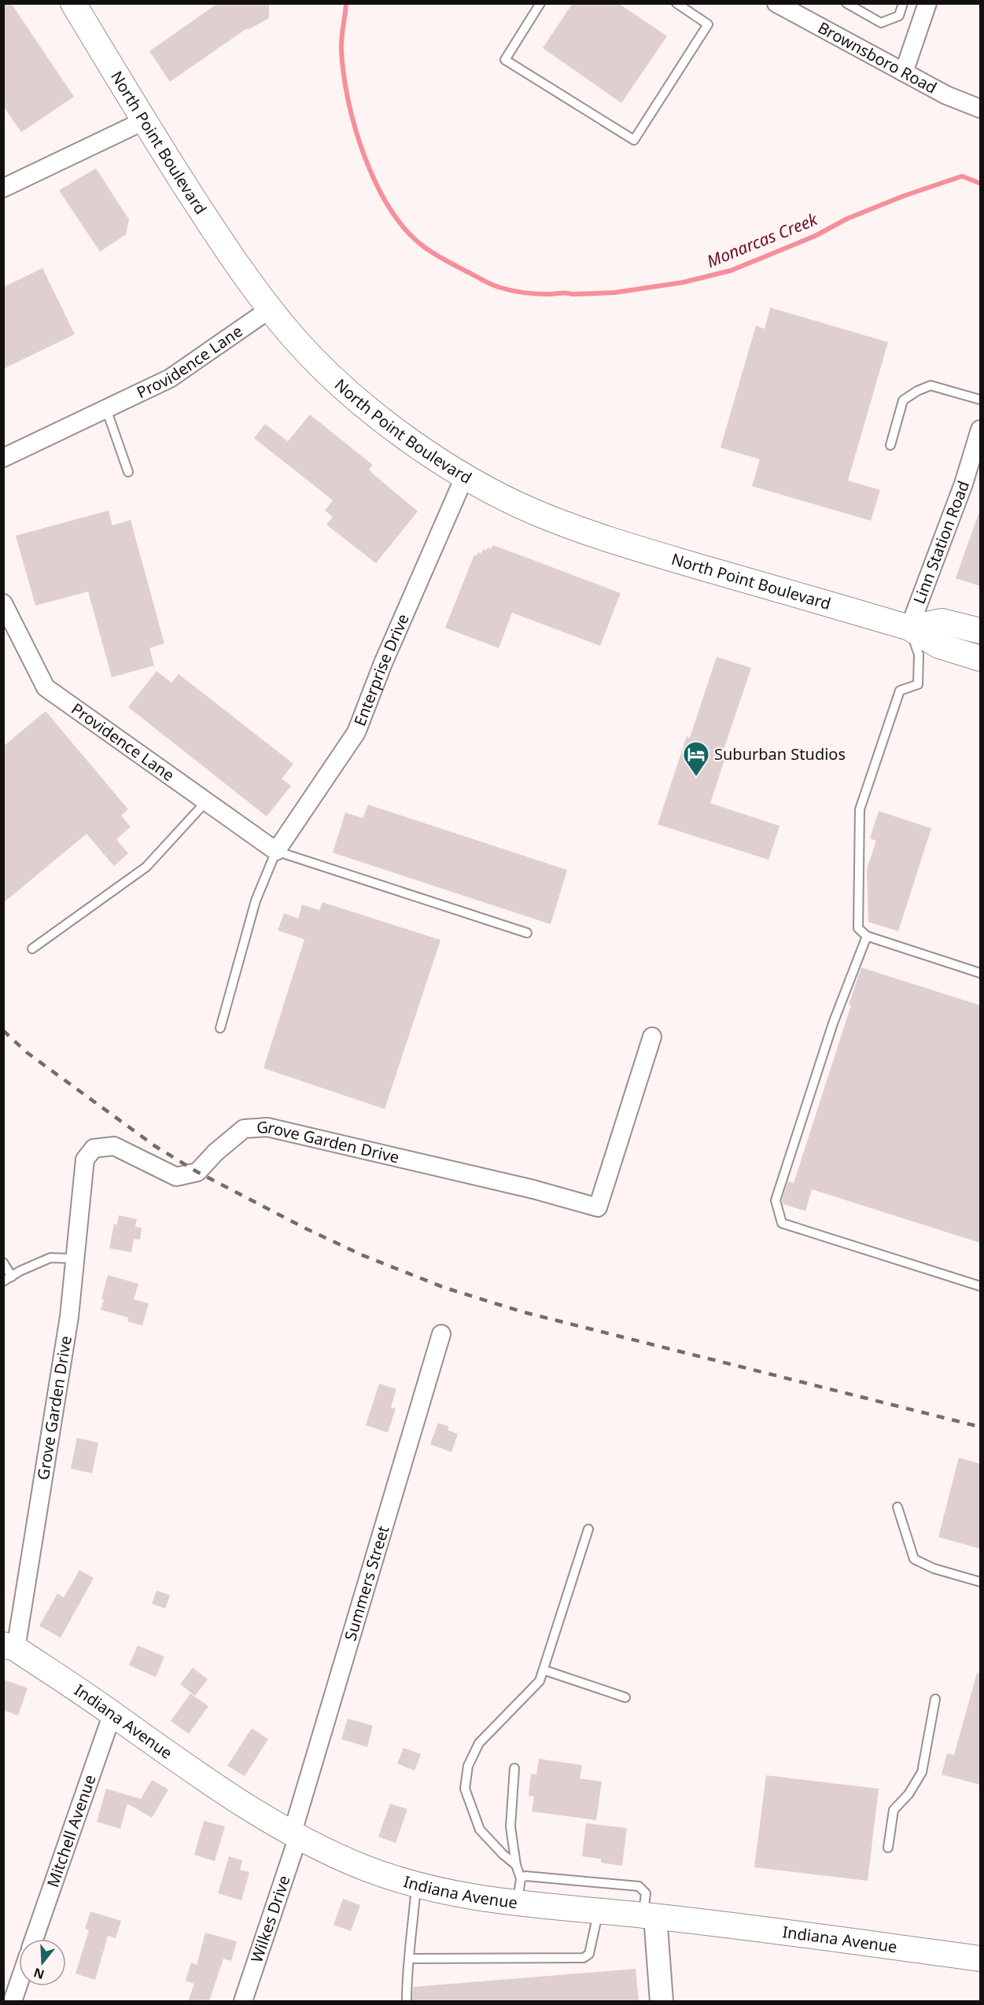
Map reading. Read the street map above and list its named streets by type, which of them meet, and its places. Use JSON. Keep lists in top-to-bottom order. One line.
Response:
{"streets":{"main road":["North Point Boulevard","Indiana Avenue"],"street":["Brownsboro Road","Providence Lane","Linn Station Road","Enterprise Drive","Grove Garden Drive","Summers Street","Mitchell Avenue","Wilkes Drive"]},"crossings":[["North Point Boulevard","Providence Lane"],["North Point Boulevard","Linn Station Road"],["North Point Boulevard","Enterprise Drive"],["Providence Lane","Enterprise Drive"],["Grove Garden Drive","Indiana Avenue"],["Summers Street","Indiana Avenue"],["Summers Street","Wilkes Drive"],["Indiana Avenue","Mitchell Avenue"],["Indiana Avenue","Wilkes Drive"]],"water":["Monarcas Creek"],"places":{"hotel":["Suburban Studios"]},"north":"bottom"}
